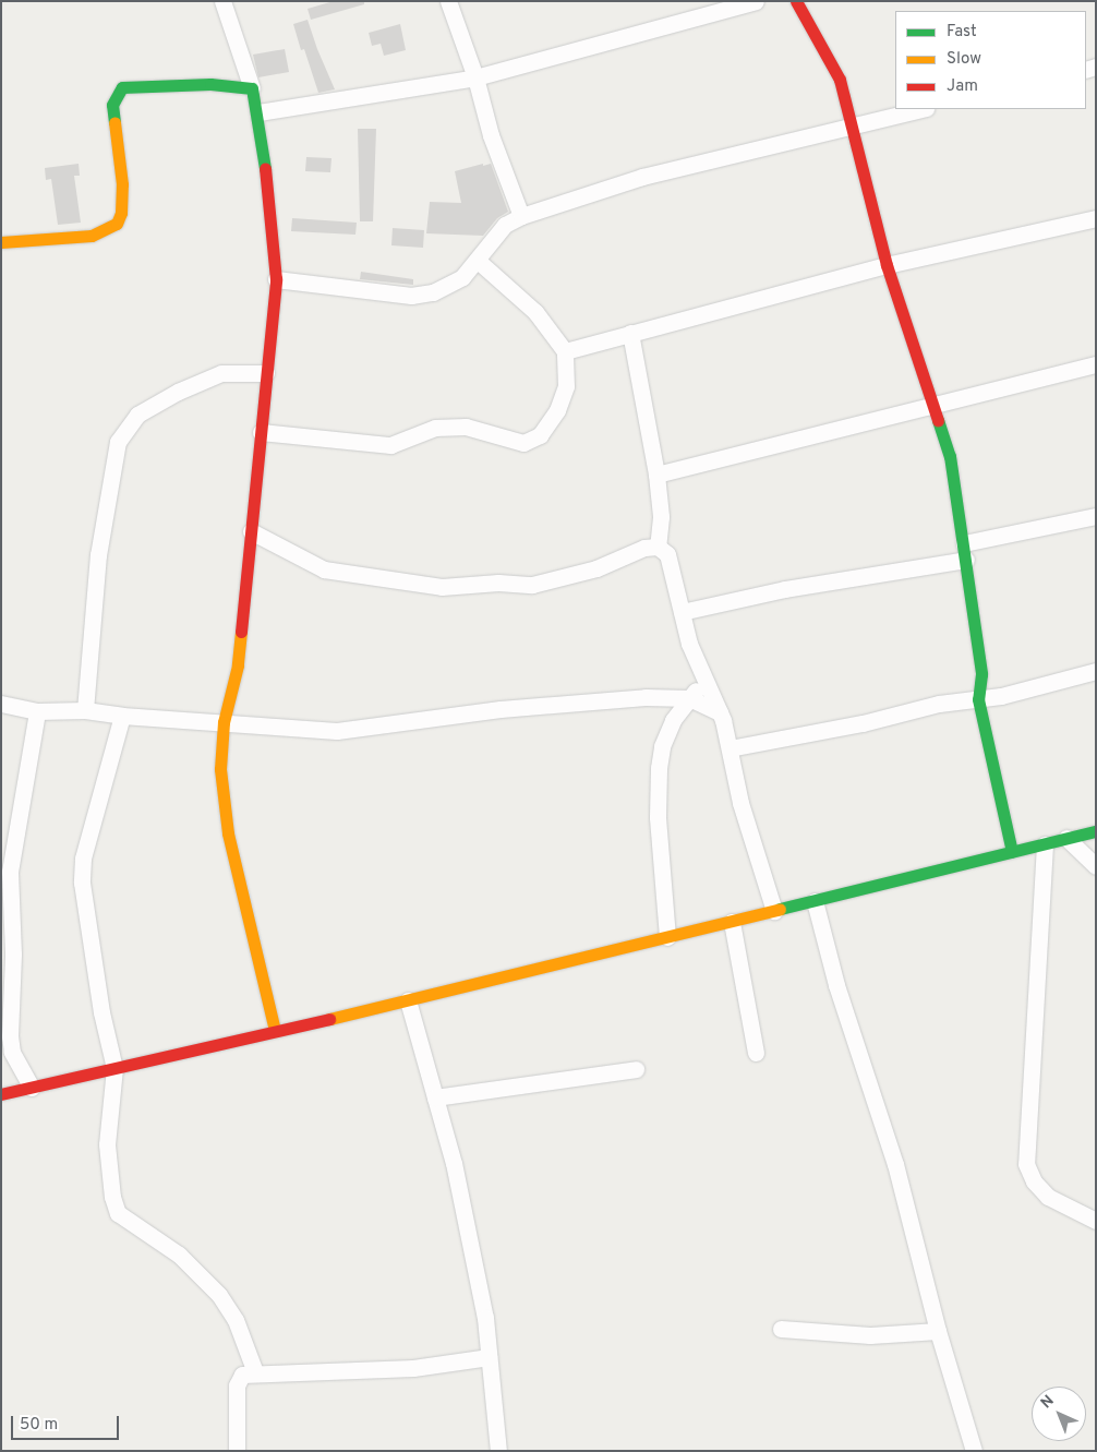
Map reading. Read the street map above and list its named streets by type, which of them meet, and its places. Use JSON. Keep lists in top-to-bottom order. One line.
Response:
{"legend":["Fast","Slow","Jam"],"scale_bar":"50 m","north":"top left"}
